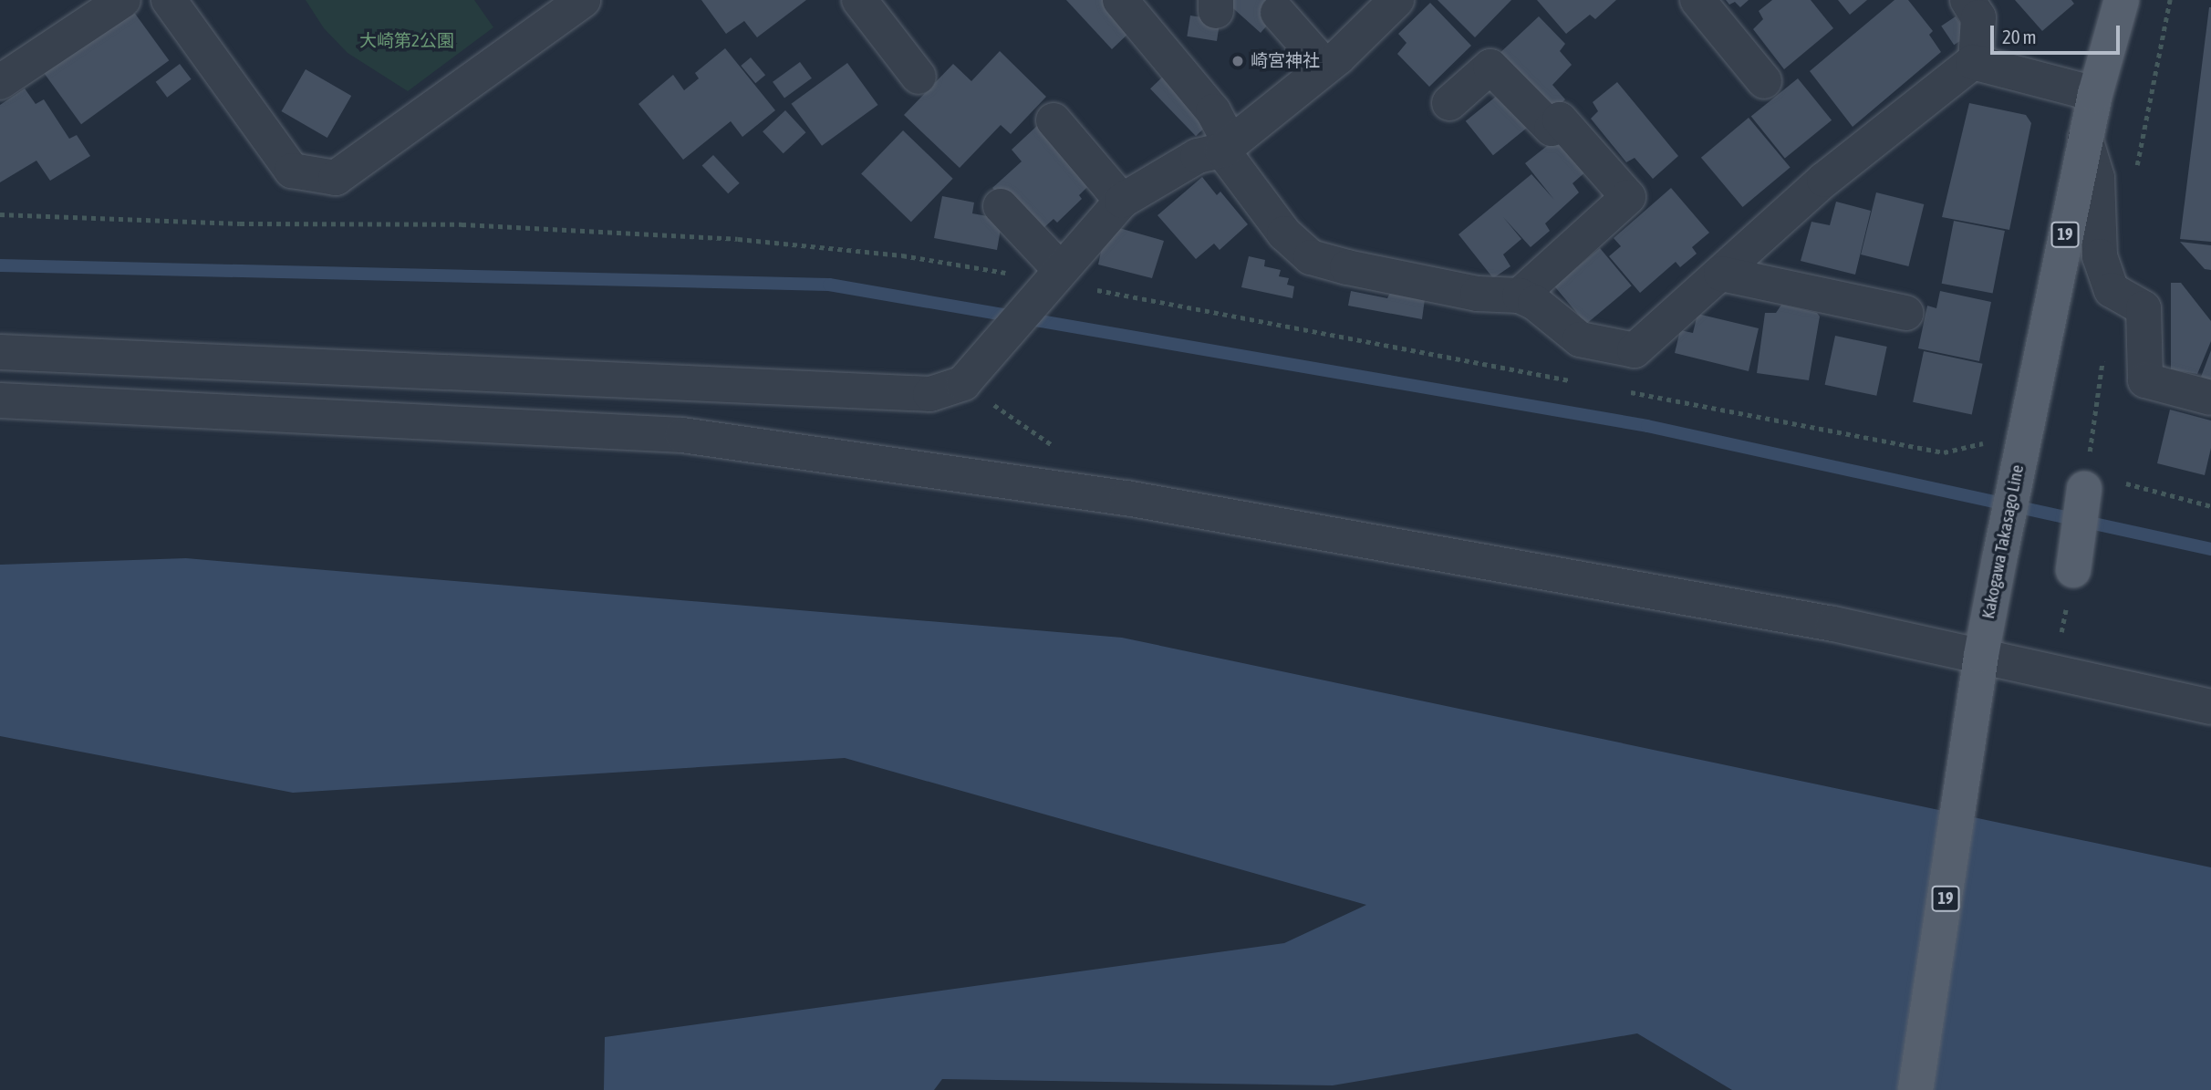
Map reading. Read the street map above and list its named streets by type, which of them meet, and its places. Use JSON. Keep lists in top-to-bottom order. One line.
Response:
{"streets":{"main road":["19","Kakogawa Takasago Line"]},"parks":["大崎第2公園"],"places":["崎宮神社"],"scale_bar":"20 m"}
